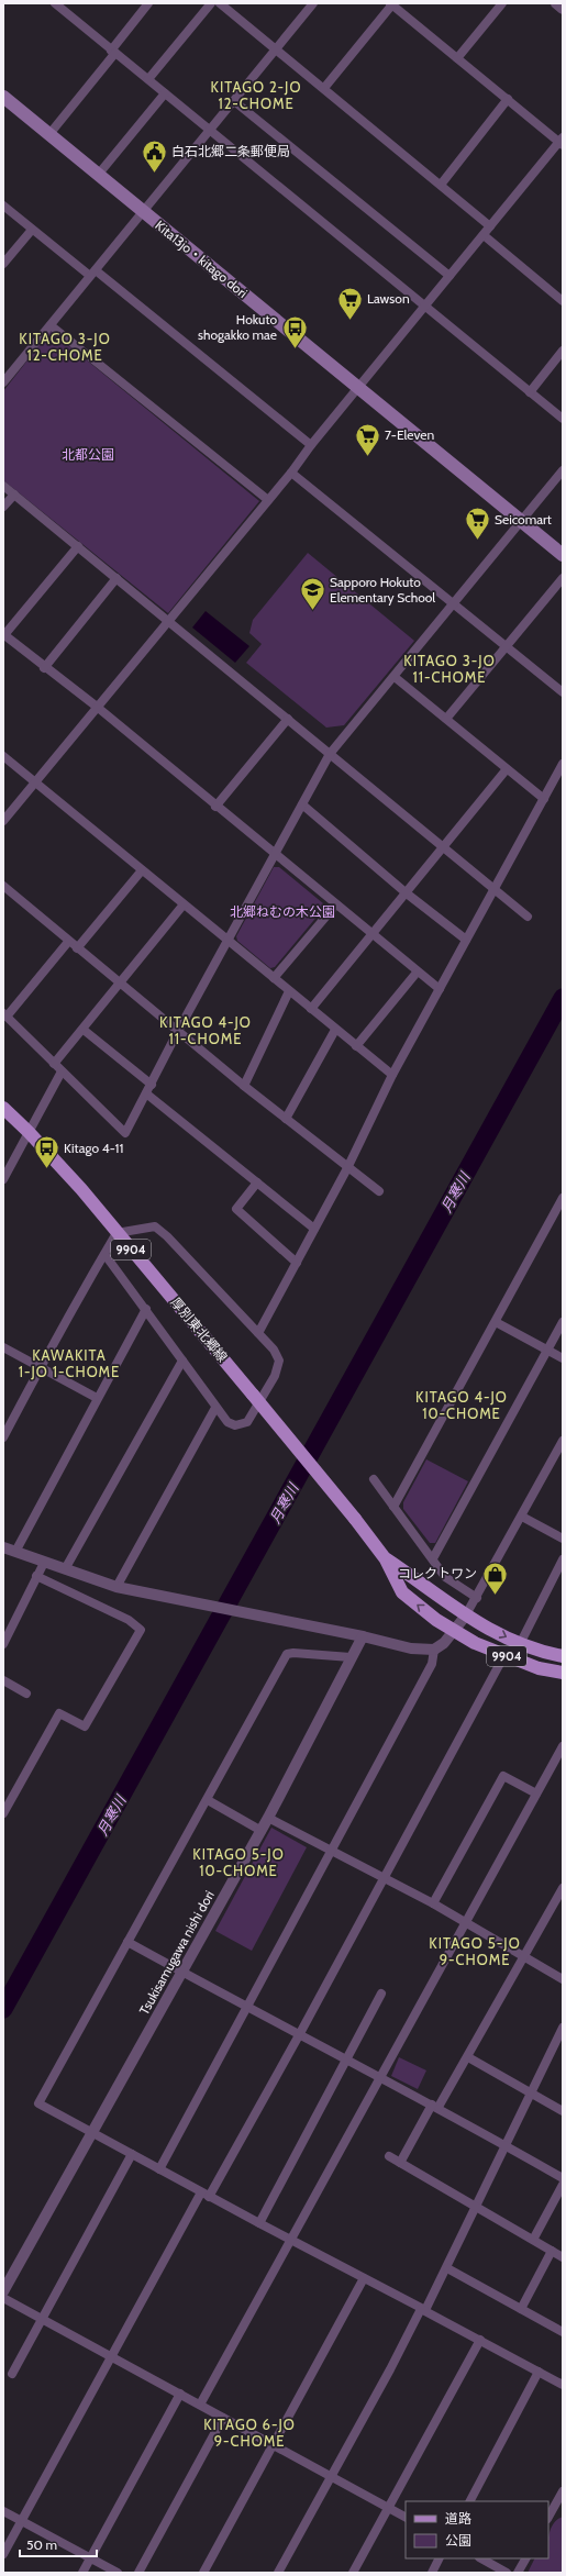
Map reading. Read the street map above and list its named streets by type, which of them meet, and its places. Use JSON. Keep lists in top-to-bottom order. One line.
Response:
{"streets":{"main road":["Kita13jo・kitago dori","9904","厚別東北郷線"],"street":["Tsukisamugawa nishi dori"]},"districts":["KITAGO 2-JO 12-CHOME","KITAGO 3-JO 12-CHOME","KITAGO 3-JO 11-CHOME","KITAGO 4-JO 11-CHOME","KAWAKITA 1-JO 1-CHOME","KITAGO 4-JO 10-CHOME","KITAGO 5-JO 10-CHOME","KITAGO 5-JO 9-CHOME","KITAGO 6-JO 9-CHOME"],"water":["月寒川"],"parks":["北都公園","北郷ねむの木公園"],"places":{"public building":["白石北郷二条郵便局"],"supermarket":["Lawson","7-Eleven","Seicomart"],"bus stop":["Hokuto shogakko mae","Kitago 4-11"],"school or university":["Sapporo Hokuto Elementary School"],"shop":["コレクトワン"]},"legend":["道路","公園"],"scale_bar":"50 m"}
